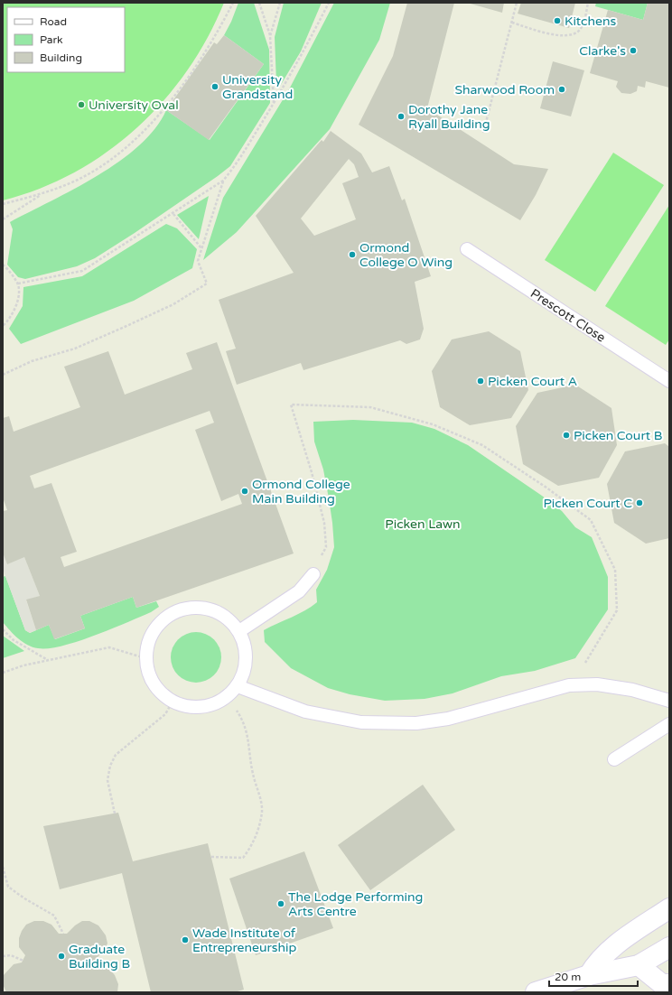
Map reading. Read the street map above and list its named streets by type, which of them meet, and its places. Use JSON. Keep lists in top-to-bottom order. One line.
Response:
{"streets":{"lane":["Prescott Close"]},"parks":["Picken Lawn"],"places":["Kitchens","Clarke's","University Grandstand","Sharwood Room","University Oval","Dorothy Jane Ryall Building","Ormond College O Wing","Picken Court A","Picken Court B","Ormond College Main Building","Picken Court C","The Lodge Performing Arts Centre","Wade Institute of Entrepreneurship","Graduate Building B"],"legend":["Road","Park","Building"],"scale_bar":"20 m"}
